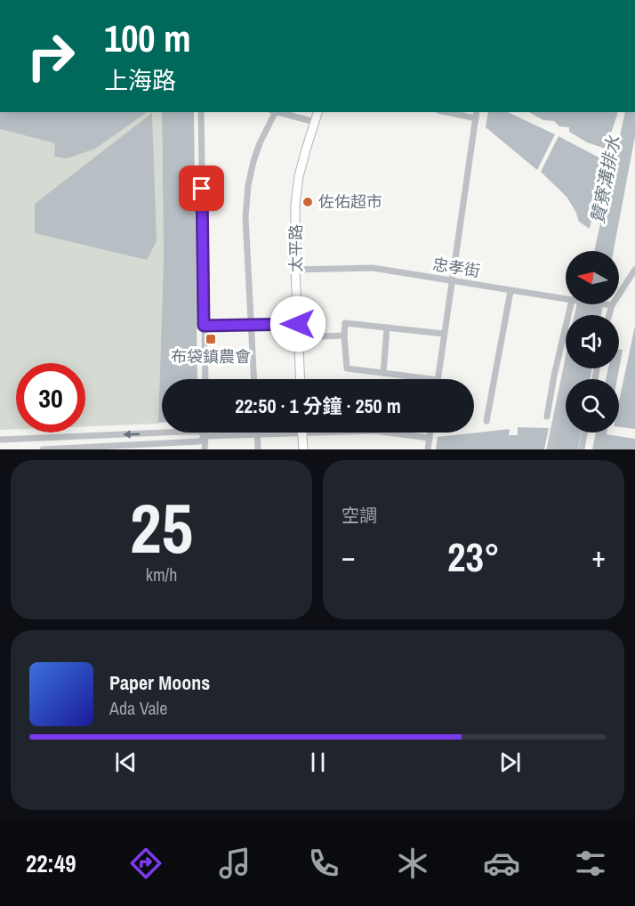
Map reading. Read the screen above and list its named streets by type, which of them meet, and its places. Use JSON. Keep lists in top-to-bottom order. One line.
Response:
{"streets":{"main road":["太平路"],"street":["忠孝街"]},"crossings":[["太平路","忠孝街"]],"water":["贊寮溝排水"],"places":{"other":["佐佑超市"],"transit":["布袋鎮農會"]},"north":"left","page":{"turn":["100 m","上海路"],"limit":"30","trip":"22:50 · 1 分鐘 · 250 m","tile":[["25","km/h"],"空調"],"heat":["−","23°","+"],"song":["Paper Moons","Ada Vale"],"tabs":"22:49"}}
